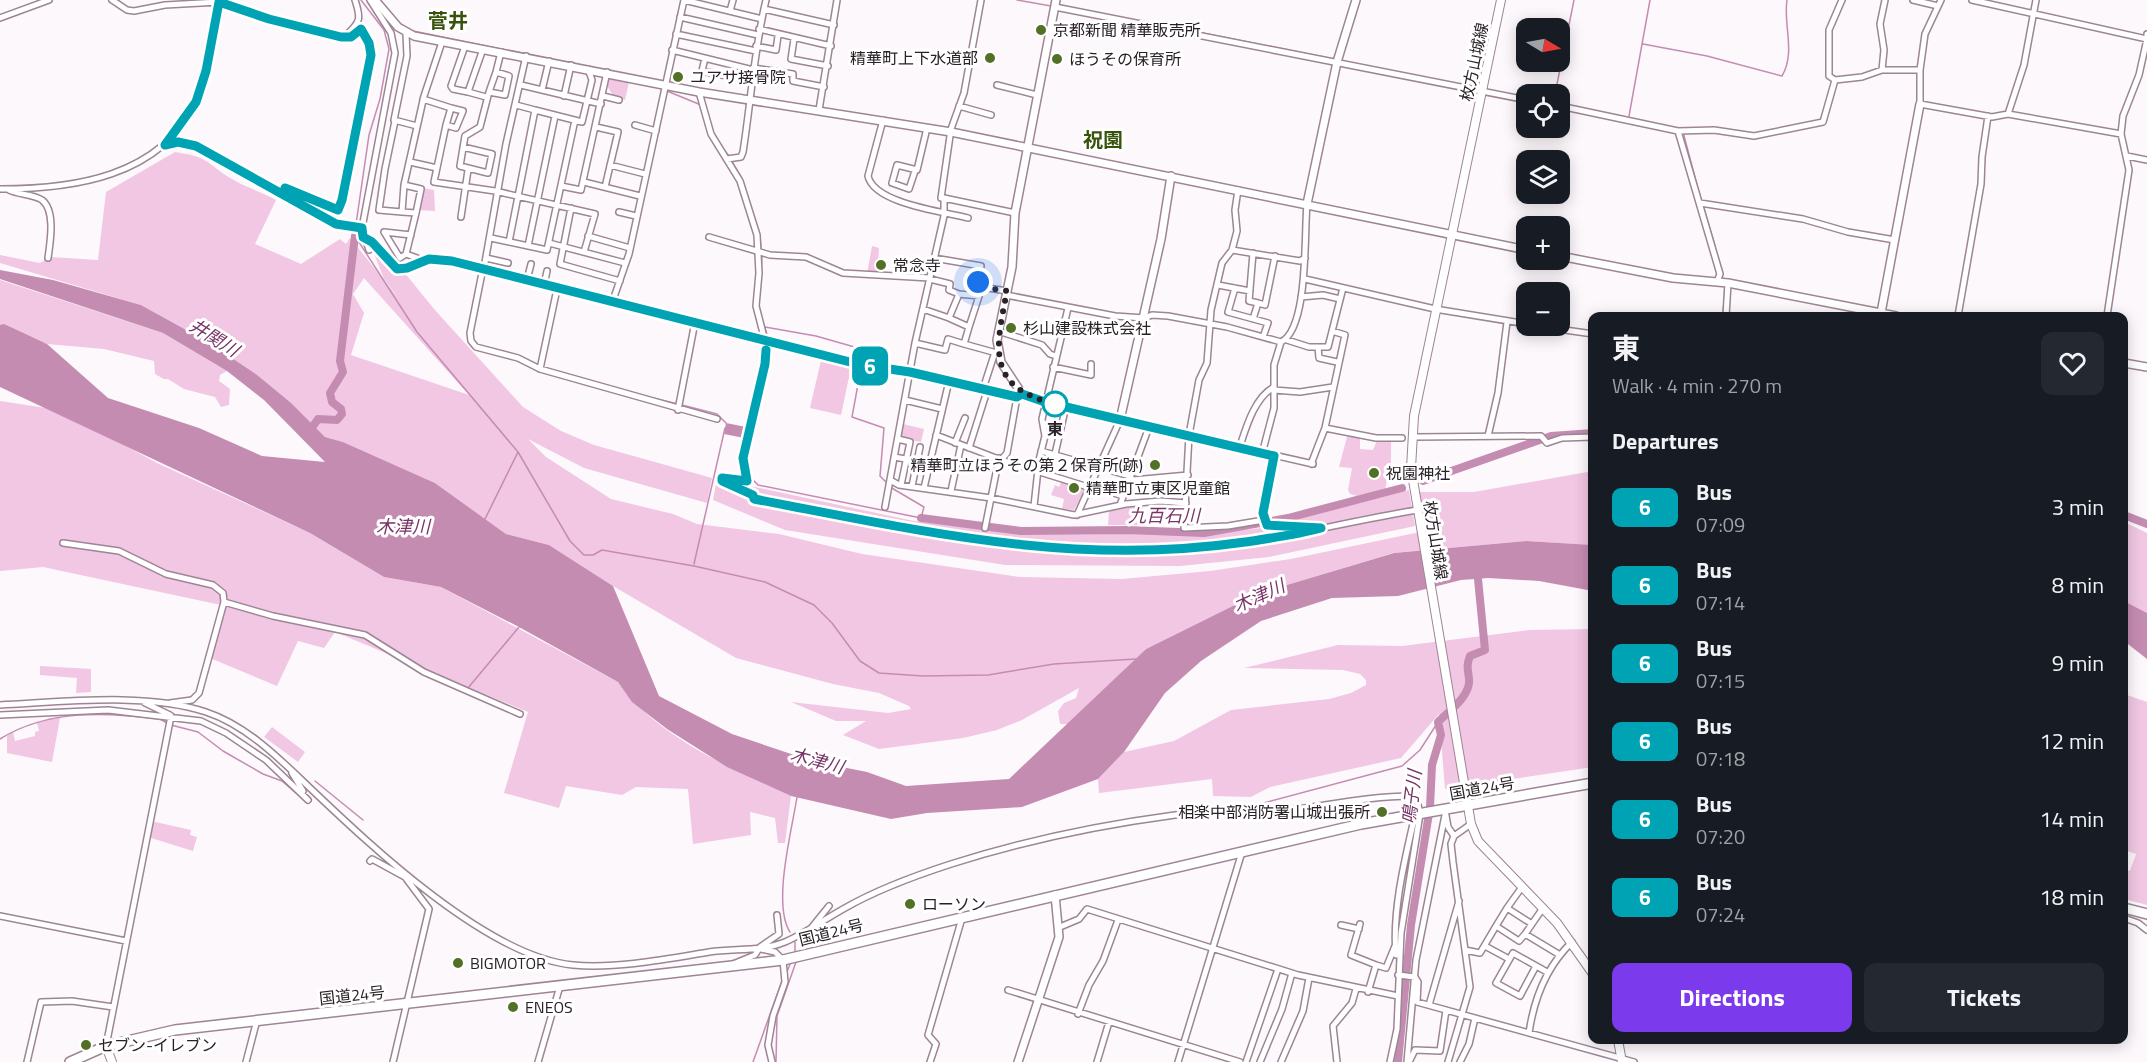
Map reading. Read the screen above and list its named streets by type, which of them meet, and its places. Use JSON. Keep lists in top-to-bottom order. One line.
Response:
{"streets":{"highway":["国道24号"],"main road":["枚方山城線"]},"crossings":[["枚方山城線","国道24号"]],"districts":["菅井","祝園"],"water":["井関川","九百石川","木津川","鳴子川"],"places":["京都新聞 精華販売所","精華町上下水道部","ほうその保育所","ユアサ接骨院","常念寺","杉山建設株式会社","東","精華町立ほうその第２保育所(跡)","祝園神社","精華町立東区児童館","相楽中部消防署山城出張所","ローソン","BIGMOTOR","ENEOS","セブン-イレブン"],"lines":["bus line 6"],"north":"right","page":{"on_map":"6","map_buttons":["+","−"],"heading":[["東","Walk · 4 min · 270 m"],"Departures"],"list":[{"mark":"6","name":"Bus","note":"07:09","value":"3 min"},{"mark":"6","name":"Bus","note":"07:14","value":"8 min"},{"mark":"6","name":"Bus","note":"07:15","value":"9 min"},{"mark":"6","name":"Bus","note":"07:18","value":"12 min"},{"mark":"6","name":"Bus","note":"07:20","value":"14 min"},{"mark":"6","name":"Bus","note":"07:24","value":"18 min"}],"buttons":["Directions","Tickets"]}}
